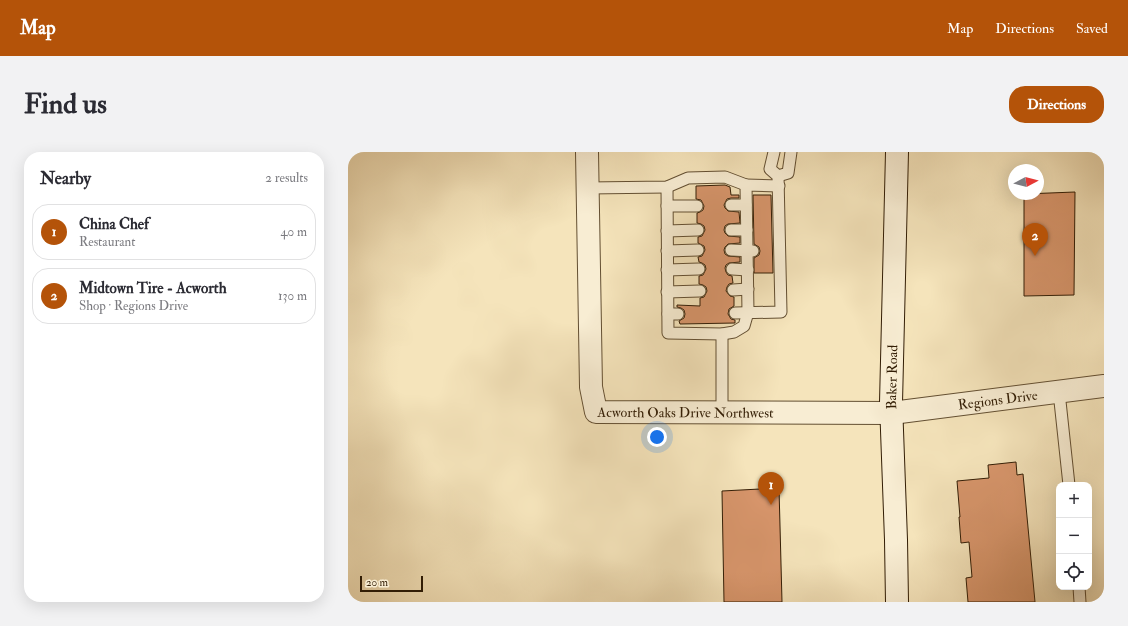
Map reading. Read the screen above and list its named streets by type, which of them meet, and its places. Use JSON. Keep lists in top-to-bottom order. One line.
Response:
{"streets":{"street":["Baker Road","Regions Drive","Acworth Oaks Drive Northwest"]},"crossings":[["Baker Road","Regions Drive"],["Baker Road","Acworth Oaks Drive Northwest"],["Regions Drive","Acworth Oaks Drive Northwest"]],"scale_bar":"20 m","north":"right","page":{"header":"Map","nav":["Map","Directions","Saved"],"buttons":"Directions","title":"Find us","heading":["Nearby","2 results"],"list":[{"mark":"1","name":"China Chef","note":"Restaurant","value":"40 m"},{"mark":"2","name":"Midtown Tire - Acworth","note":"Shop · Regions Drive","value":"130 m"}],"pins":["2","1"],"map_buttons":["+","−"],"scale":"20 m"}}
